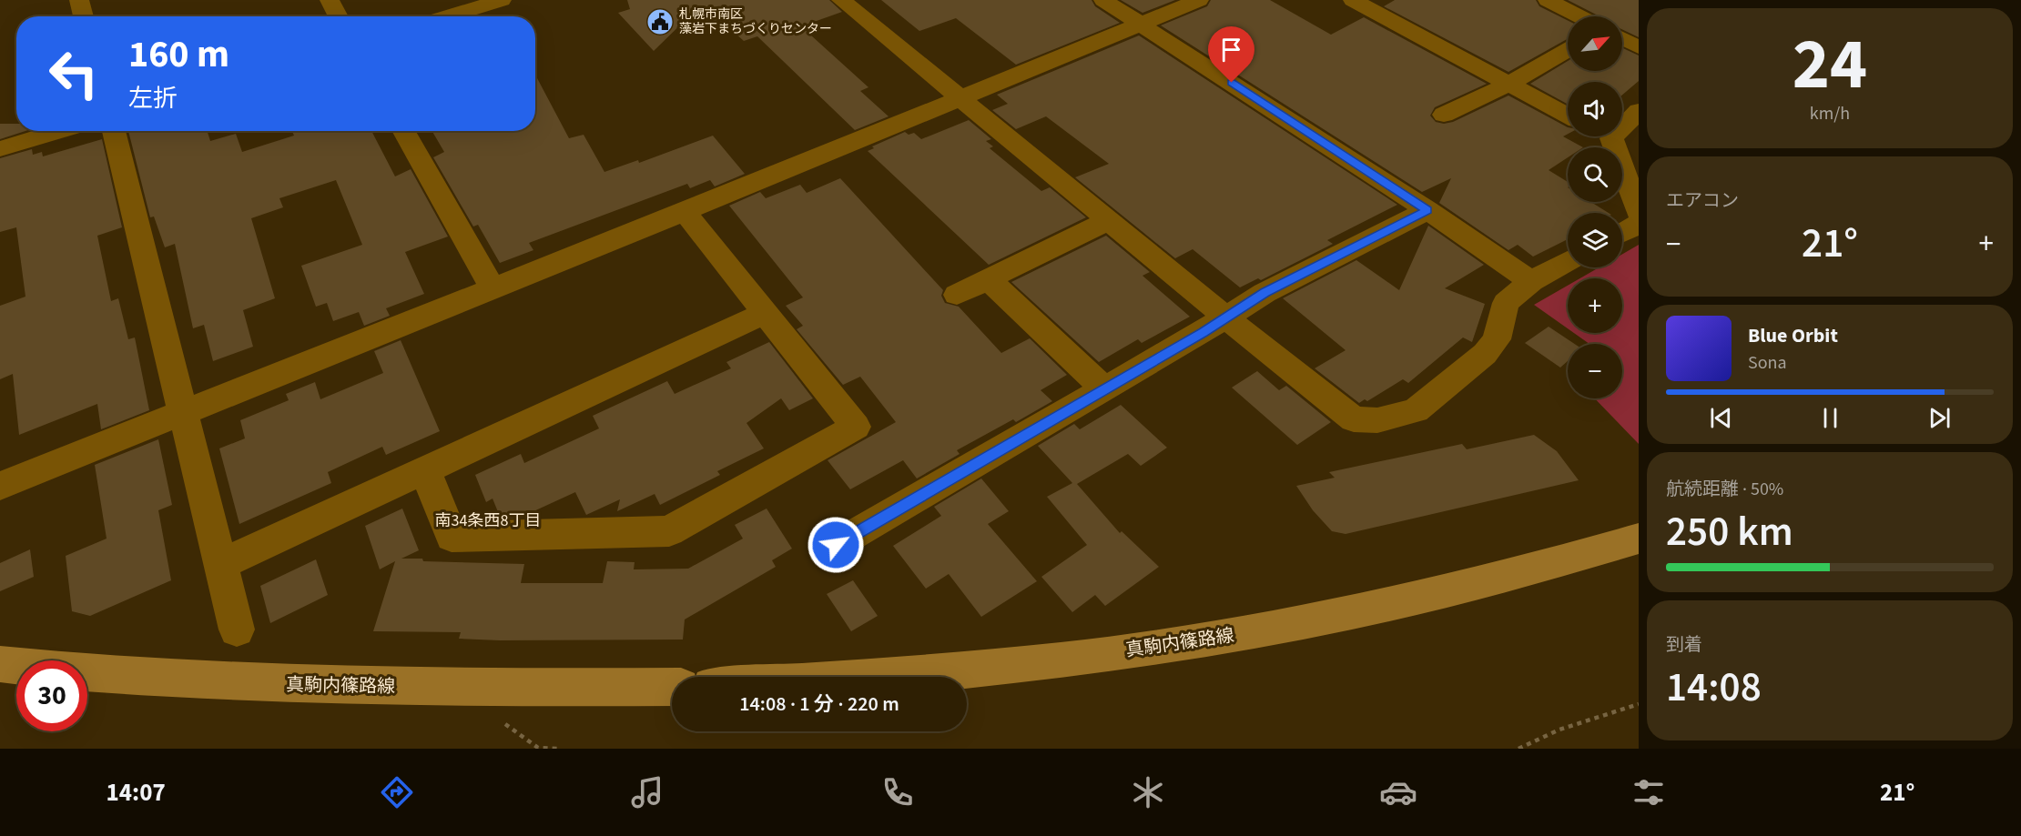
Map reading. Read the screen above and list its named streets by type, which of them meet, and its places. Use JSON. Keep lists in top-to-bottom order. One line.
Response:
{"streets":{"main road":["真駒内篠路線"]},"districts":["南34条西8丁目"],"places":{"public building":["札幌市南区 藻岩下まちづくりセンター"]},"north":"top right","page":{"tile":[["24","km/h"],"エアコン",["航続距離 · 50%","250 km"],["到着","14:08"]],"map_buttons":["+","−"],"turn":["160 m","左折"],"heat":["−","21°","+"],"song":["Blue Orbit","Sona"],"limit":"30","trip":"14:08 · 1 分 · 220 m","tabs":["14:07","21°"]}}
